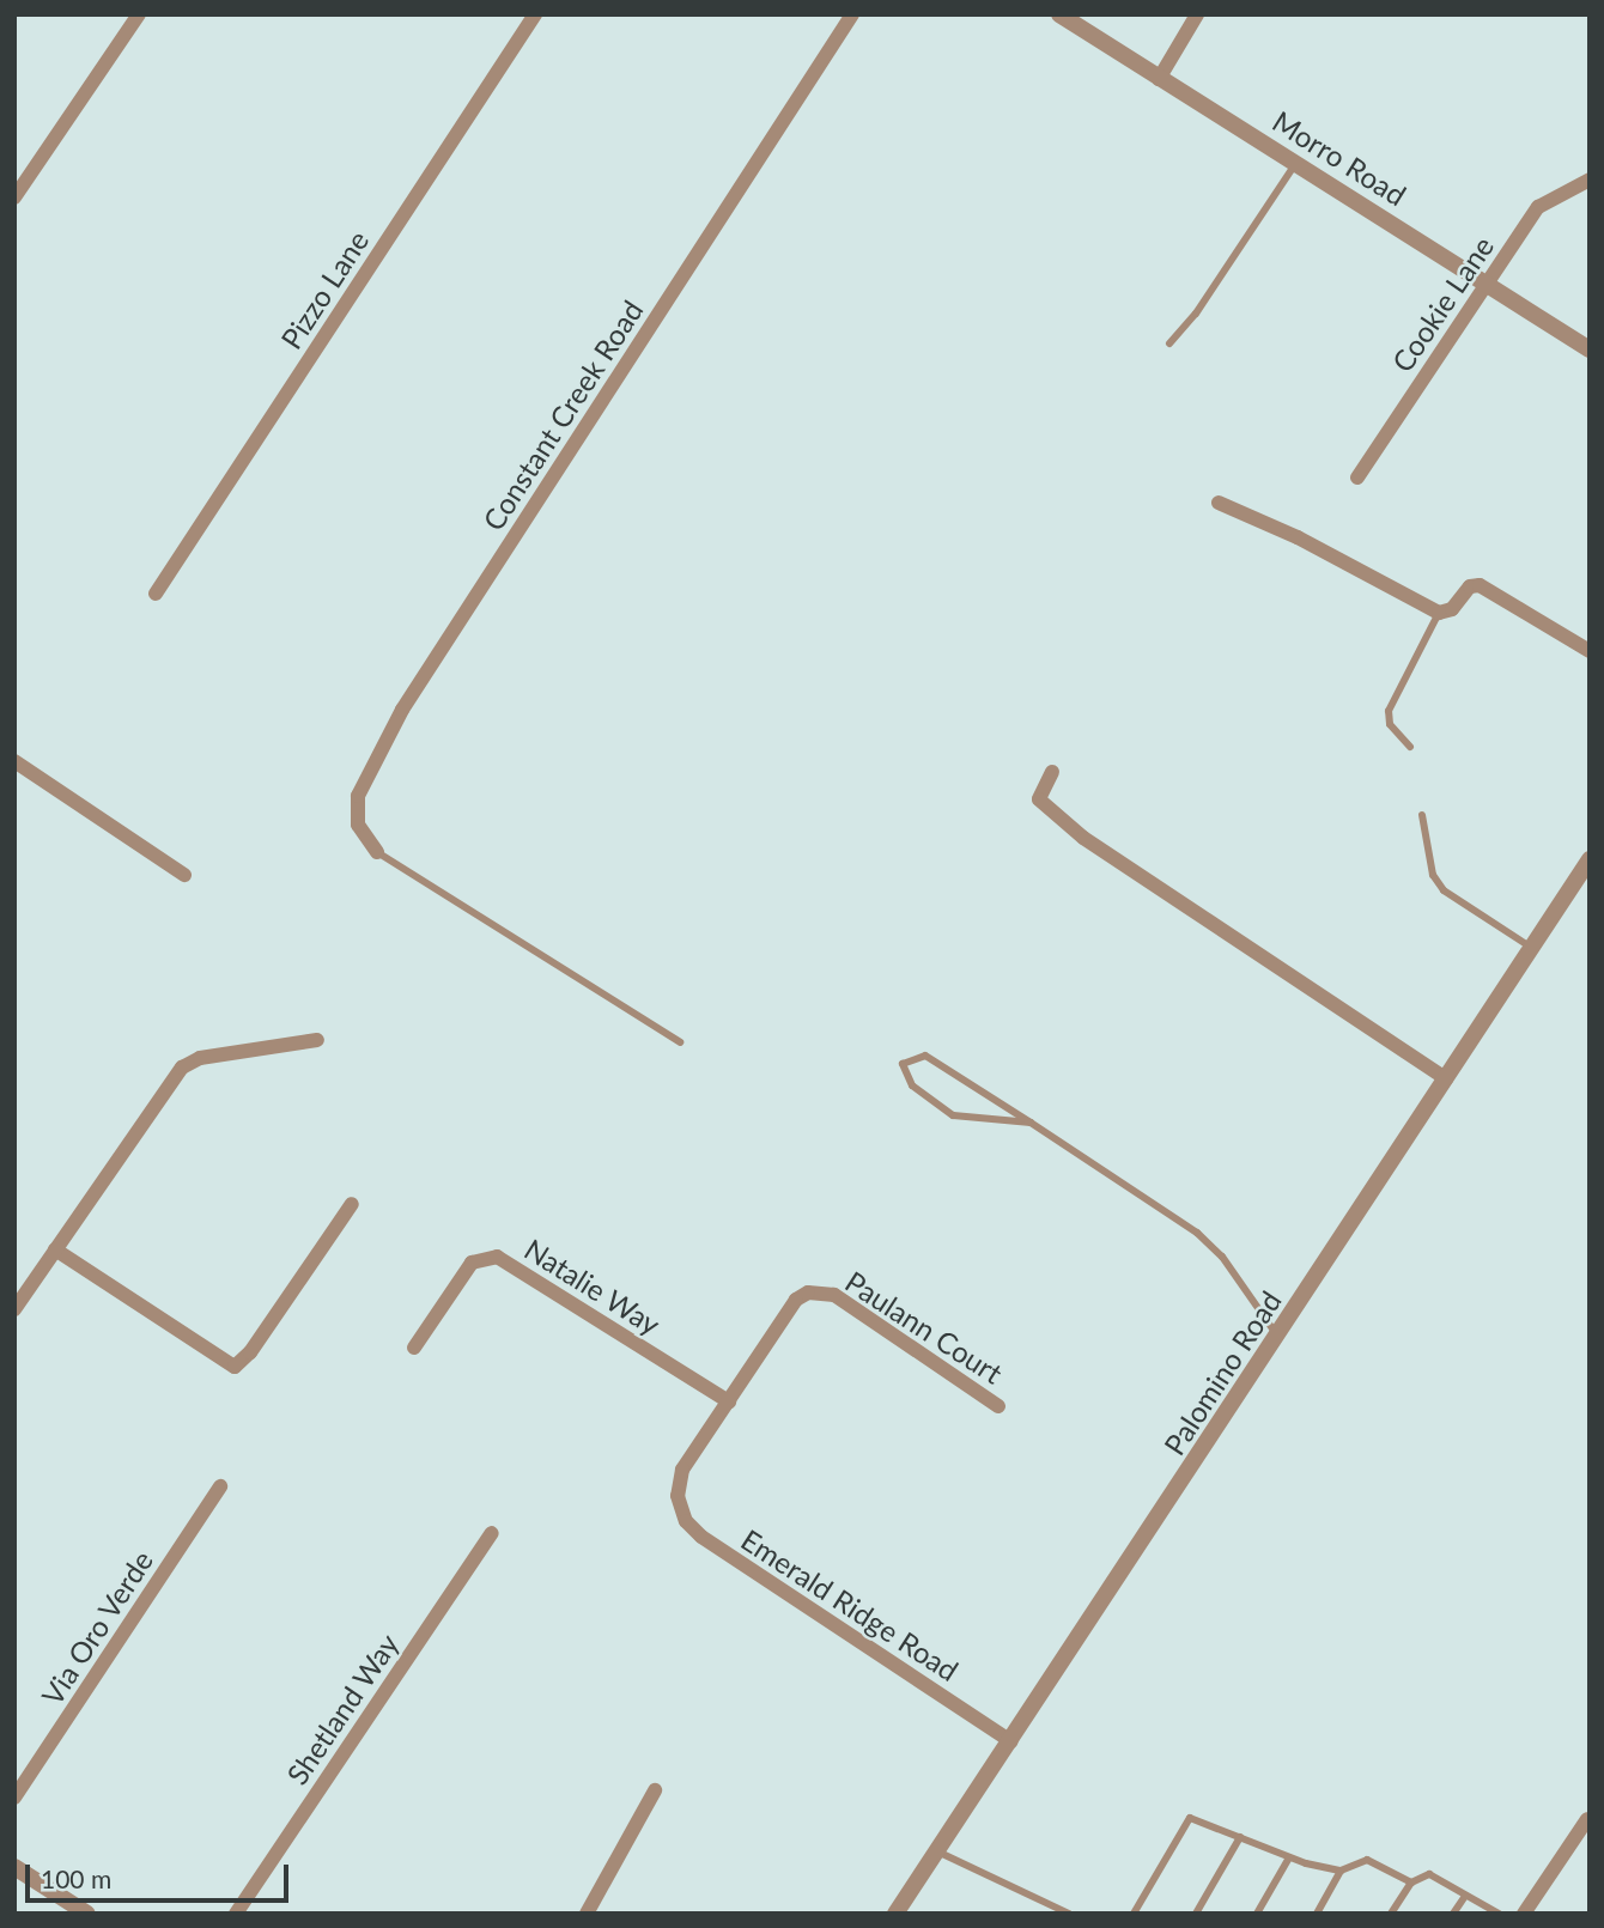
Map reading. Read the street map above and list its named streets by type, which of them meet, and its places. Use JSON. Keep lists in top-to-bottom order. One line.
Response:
{"streets":{"street":["Morro Road","Pizzo Lane","Cookie Lane","Constant Creek Road","Natalie Way","Paulann Court","Palomino Road","Emerald Ridge Road","Via Oro Verde","Shetland Way"]},"crossings":[["Morro Road","Cookie Lane"],["Natalie Way","Paulann Court"],["Natalie Way","Emerald Ridge Road"],["Paulann Court","Emerald Ridge Road"],["Palomino Road","Emerald Ridge Road"]],"scale_bar":"100 m"}
